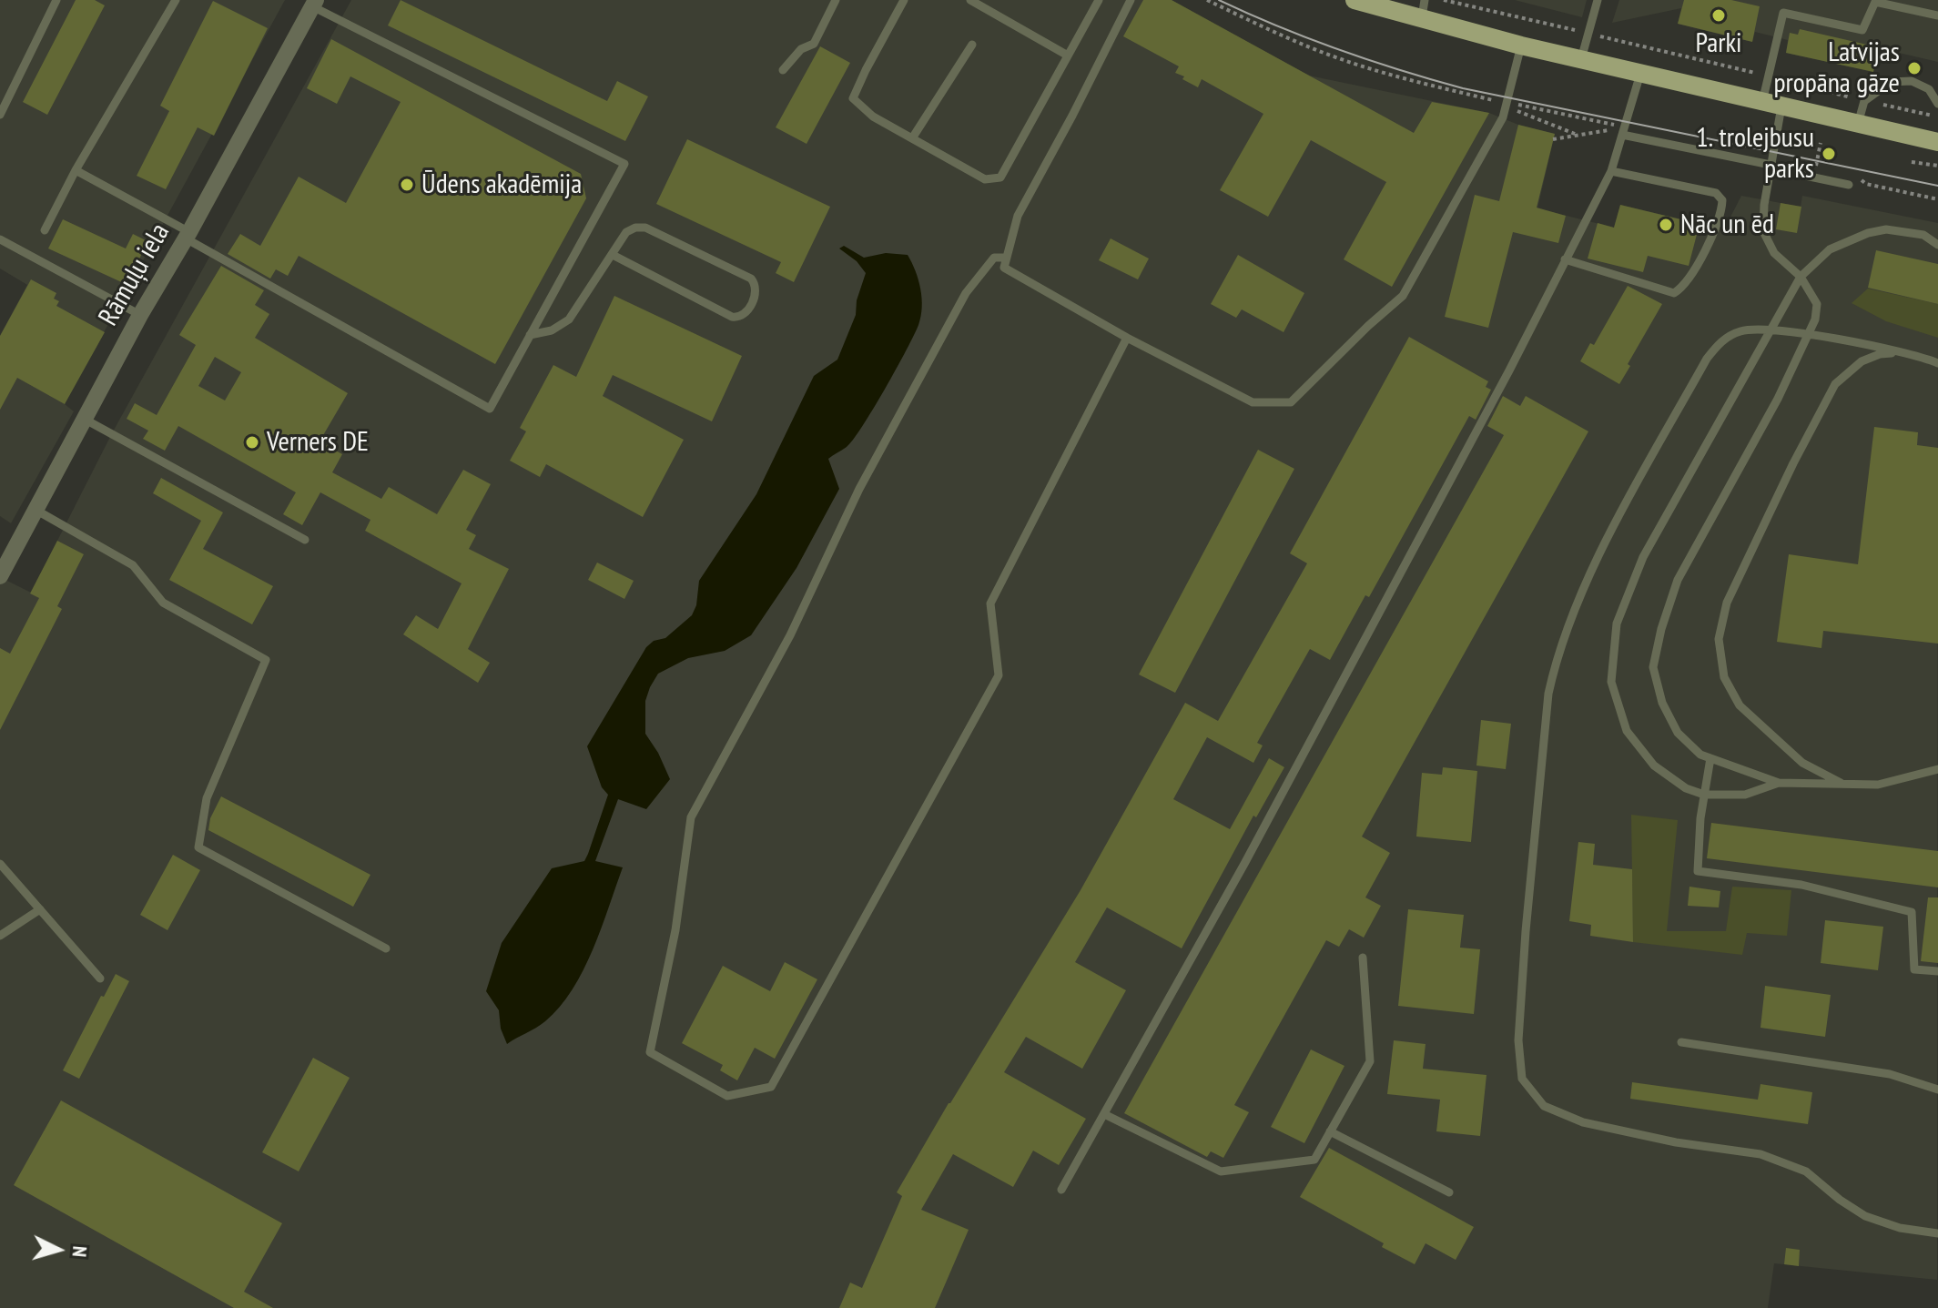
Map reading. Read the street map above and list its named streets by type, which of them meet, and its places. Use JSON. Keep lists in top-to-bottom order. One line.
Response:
{"streets":{"street":["Rāmuļu iela"]},"places":["Parki","Latvijas propāna gāze","1. trolejbusu parks","Ūdens akadēmija","Nāc un ēd","Verners DE"],"north":"right"}
